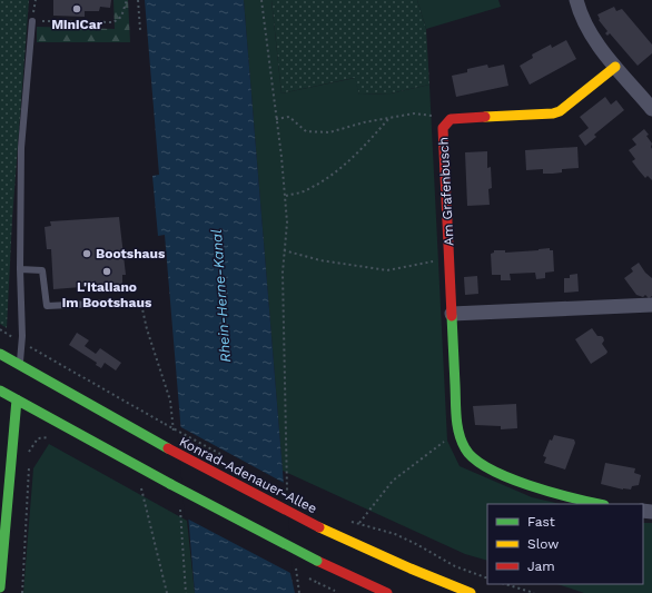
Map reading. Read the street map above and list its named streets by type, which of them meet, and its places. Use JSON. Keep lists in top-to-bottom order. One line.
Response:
{"streets":{"main road":["Am Grafenbusch","Konrad-Adenauer-Allee"]},"water":["Rhein-Herne-Kanal"],"places":["MiniCar","Bootshaus","L'italiano im Bootshaus"],"legend":["Fast","Slow","Jam"]}
